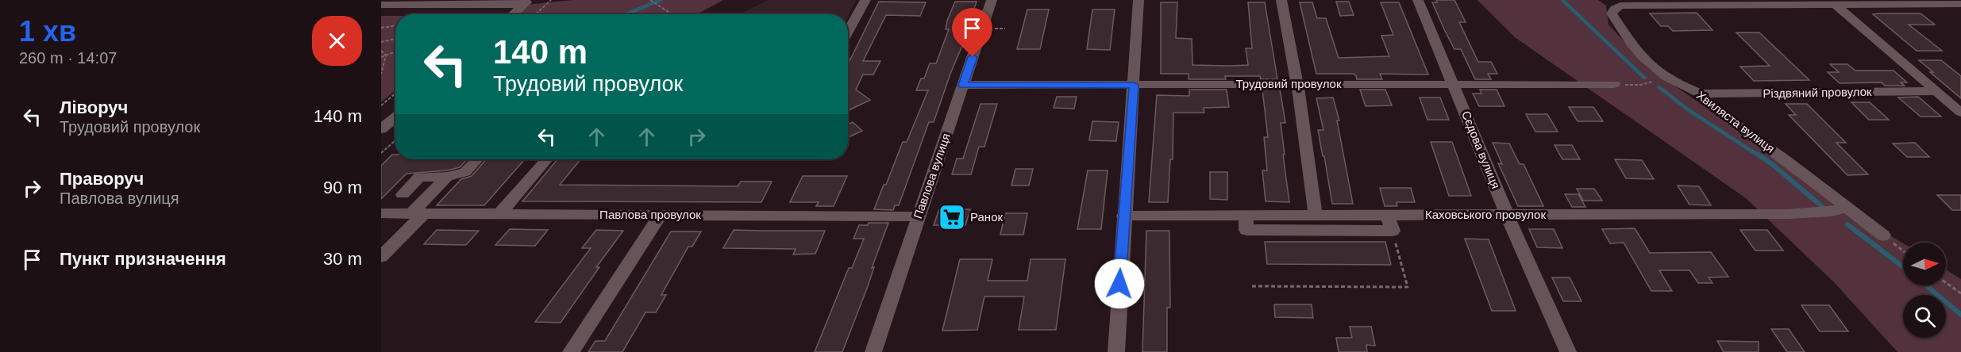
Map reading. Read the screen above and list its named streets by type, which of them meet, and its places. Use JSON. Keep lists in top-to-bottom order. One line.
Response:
{"streets":{"street":["Трудовий провулок","Різдвяний провулок","Хвиляста вулиця","Сєдова вулиця","Павлова вулиця","Павлова провулок","Каховського провулок"]},"crossings":[["Трудовий провулок","Сєдова вулиця"],["Трудовий провулок","Павлова вулиця"],["Різдвяний провулок","Хвиляста вулиця"],["Хвиляста вулиця","Каховського провулок"],["Сєдова вулиця","Каховського провулок"],["Павлова вулиця","Павлова провулок"]],"places":{"supermarket":["Ранок"]},"north":"right","page":{"heading":["1 хв","260 m · 14:07"],"turn":["140 m","Трудовий провулок"],"list":[{"name":"Ліворуч","note":"Трудовий провулок","value":"140 m"},{"name":"Праворуч","note":"Павлова вулиця","value":"90 m"},{"name":"Пункт призначення","value":"30 m"}]}}
